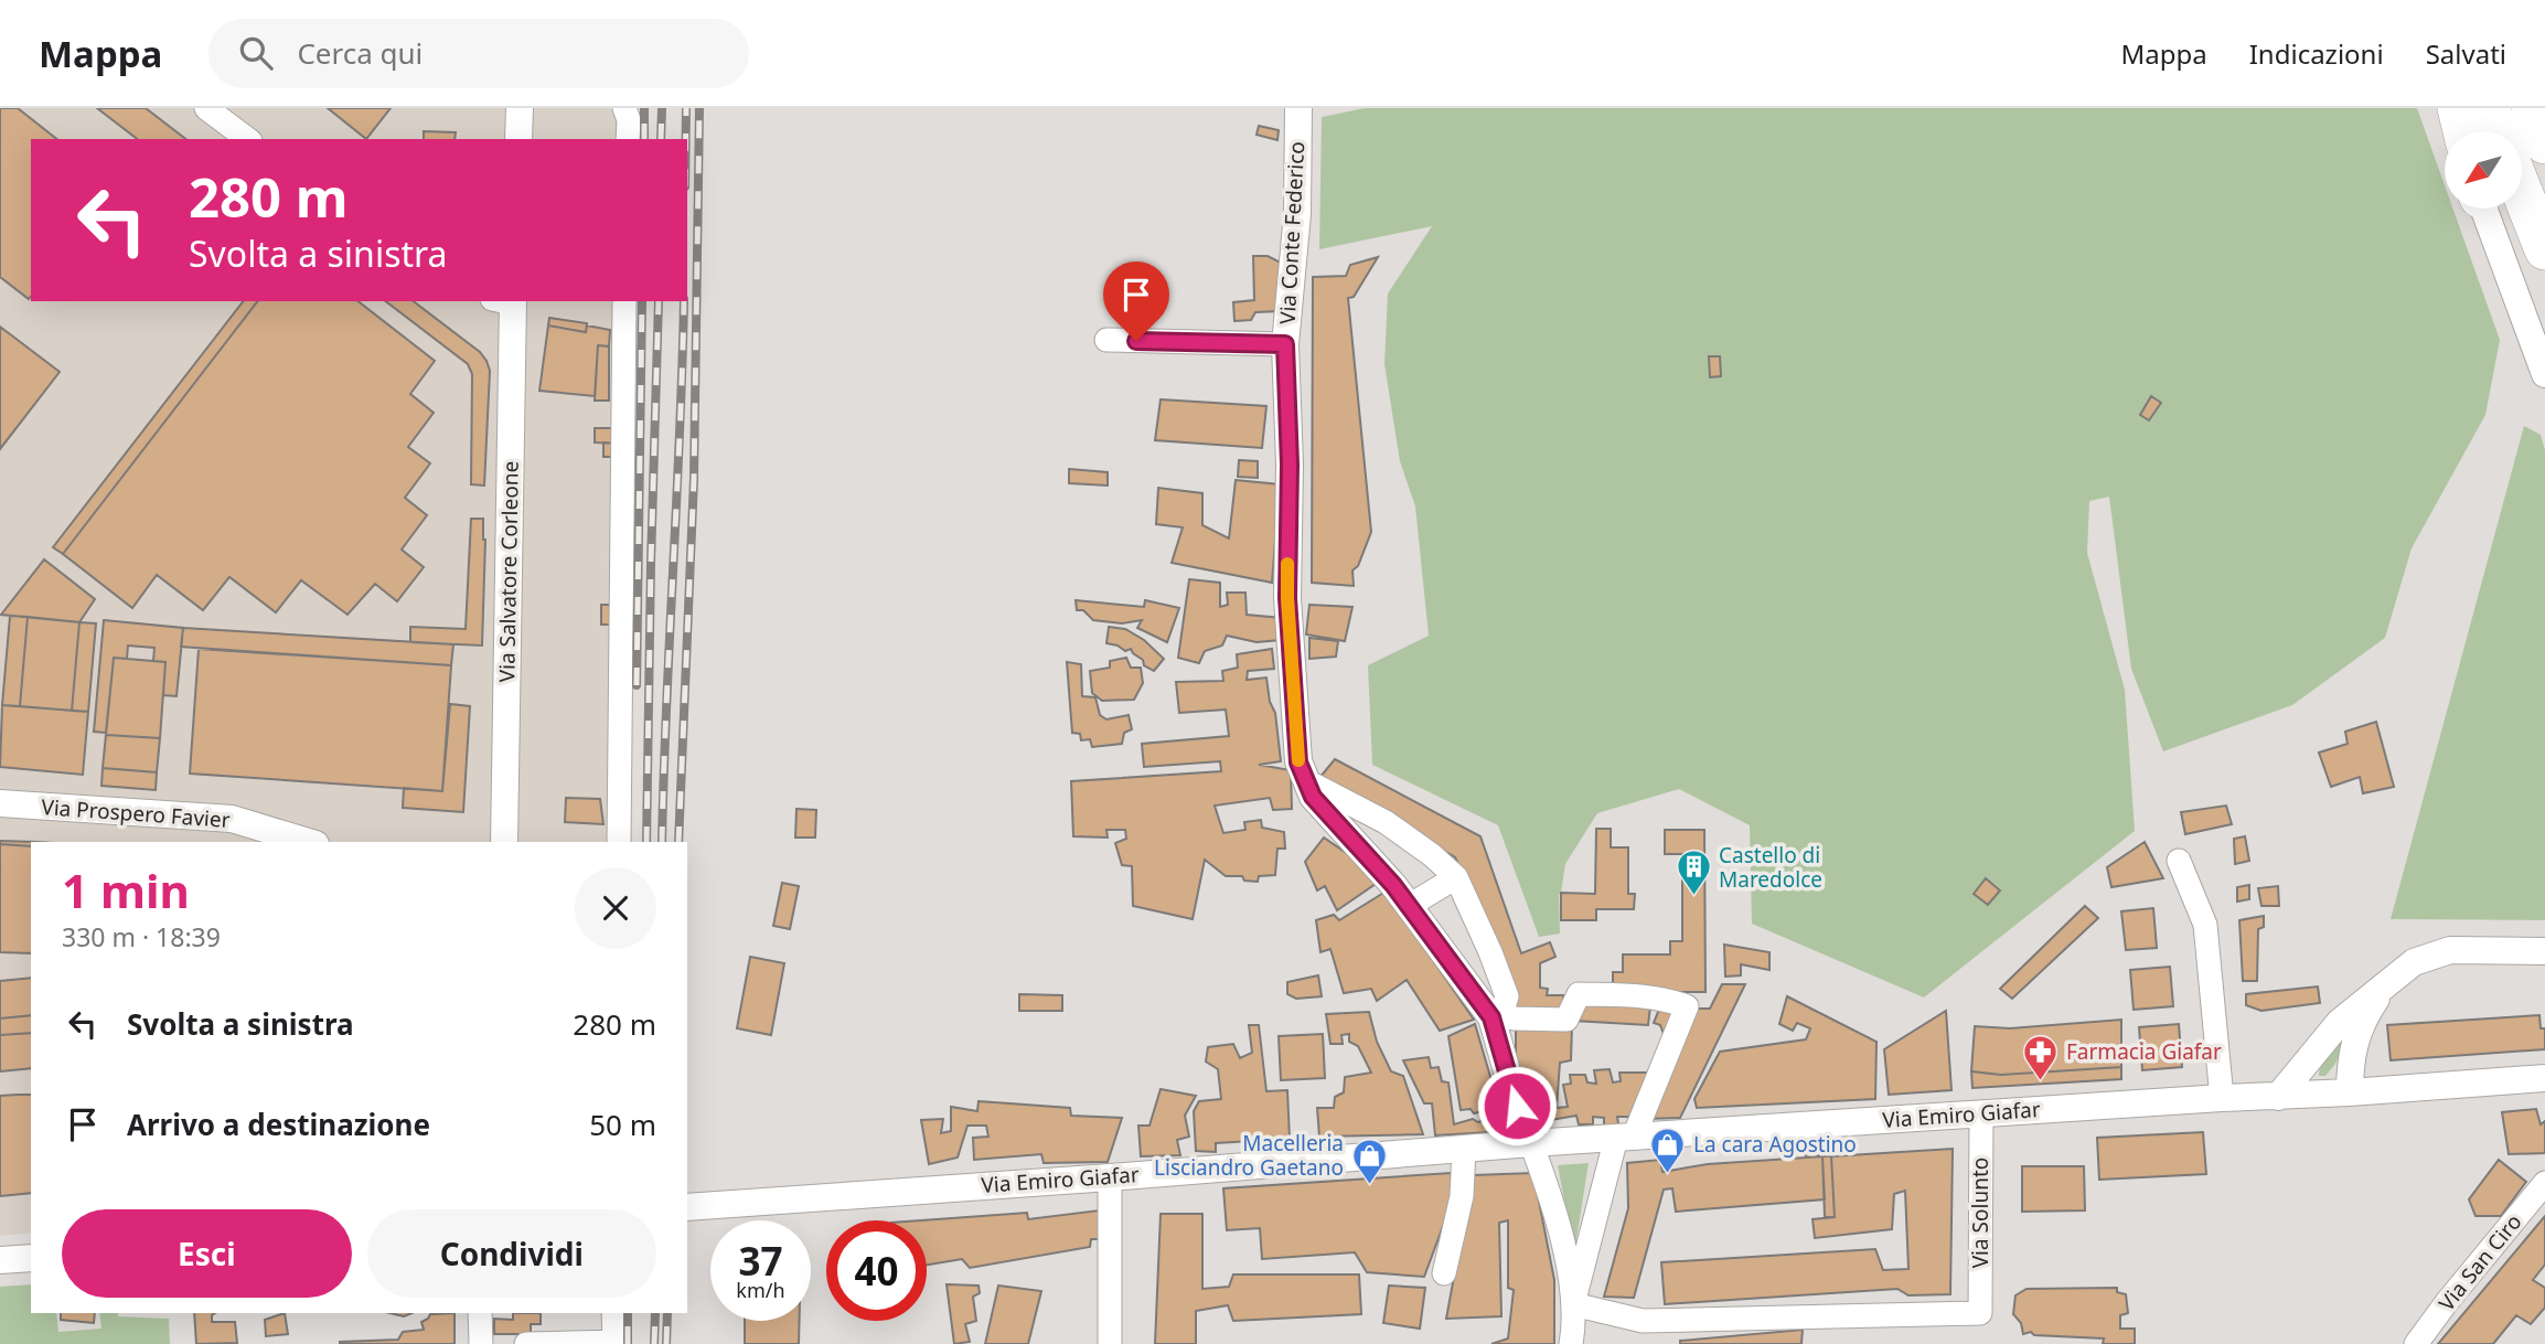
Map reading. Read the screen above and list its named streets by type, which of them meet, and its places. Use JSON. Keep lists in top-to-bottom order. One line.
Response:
{"streets":{"street":["Via Conte Federico","Via Salvatore Corleone","Via Prospero Favier","Via Emiro Giafar","Via Solunto","Via San Ciro"]},"crossings":[["Via Conte Federico","Via Emiro Giafar"],["Via Conte Federico","Via Solunto"],["Via Emiro Giafar","Via Solunto"]],"places":{"building":["Castello di Maredolce"],"pharmacy":["Farmacia Giafar"],"shop":["La cara Agostino","Macelleria Lisciandro Gaetano"]},"north":"bottom left","page":{"header":"Mappa","search":"Cerca qui","nav":["Mappa","Indicazioni","Salvati"],"turn":["280 m","Svolta a sinistra"],"heading":["1 min","330 m · 18:39"],"list":[{"name":"Svolta a sinistra","value":"280 m"},{"name":"Arrivo a destinazione","value":"50 m"}],"buttons":["Esci","Condividi"],"speed":"37 km/h","limit":"40"}}
